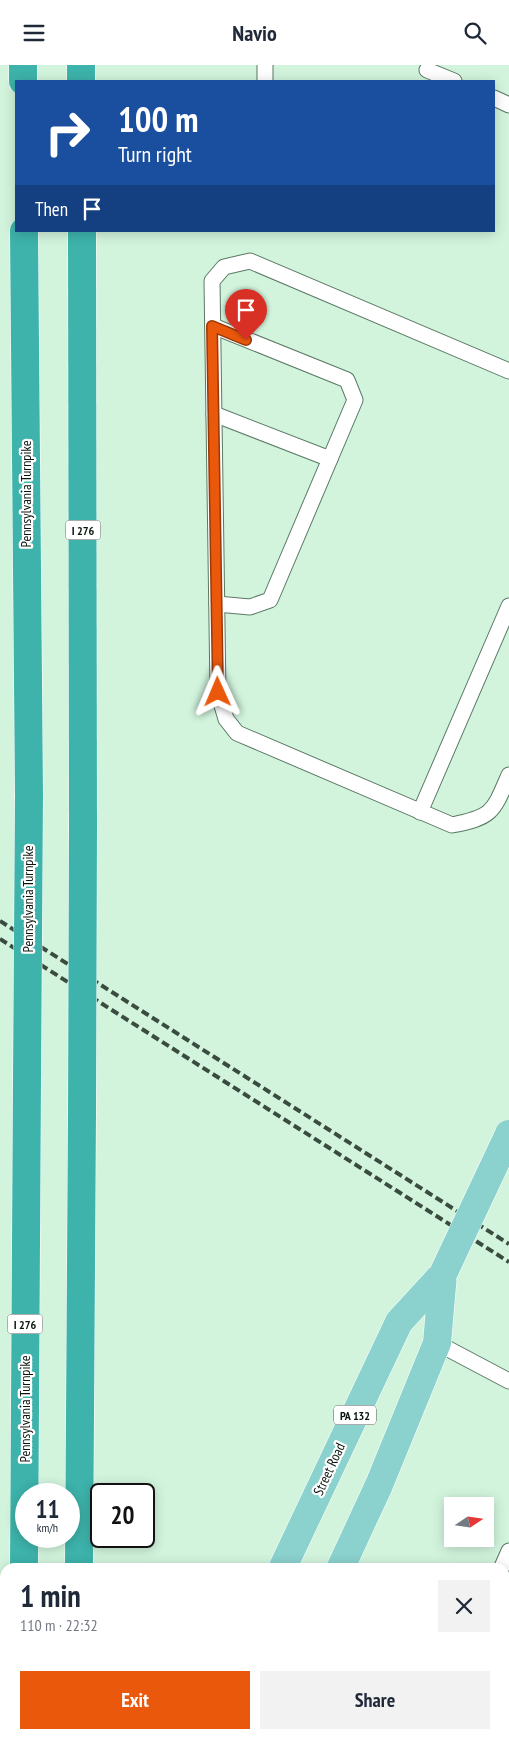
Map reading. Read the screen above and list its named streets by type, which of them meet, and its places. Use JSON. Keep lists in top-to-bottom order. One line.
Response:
{"streets":{"highway":["Pennsylvania Turnpike","I 276"],"main road":["PA 132","Street Road"]},"north":"right","page":{"header":"Navio","turn":["100 m","Turn right"],"then":"Then","speed":"11 km/h","limit":"20","heading":["1 min","110 m · 22:32"],"buttons":["Exit","Share"]}}
